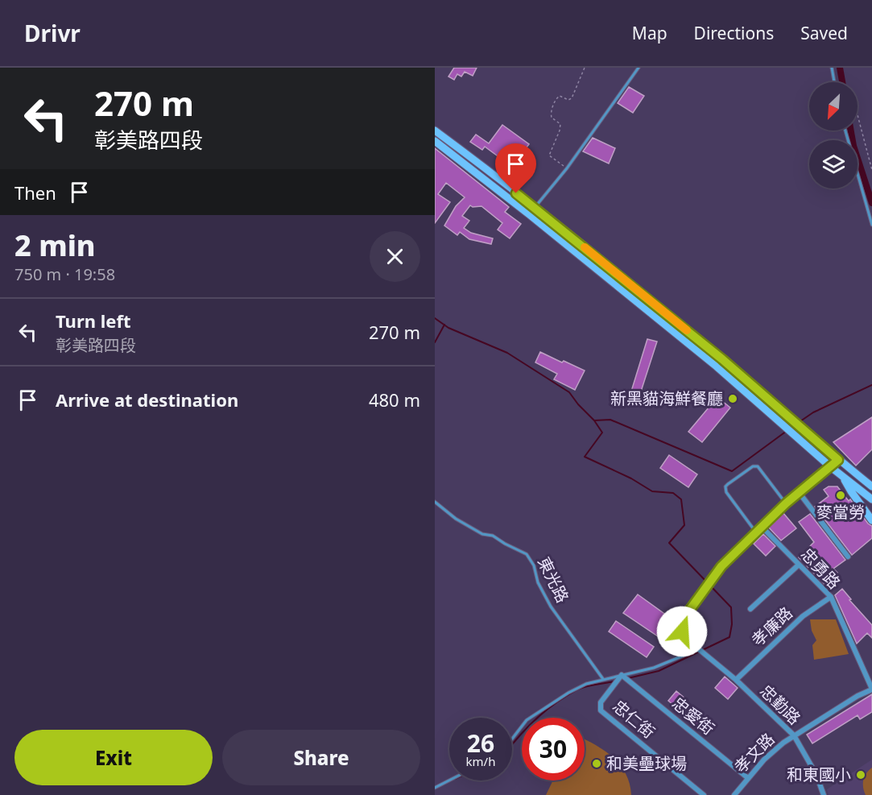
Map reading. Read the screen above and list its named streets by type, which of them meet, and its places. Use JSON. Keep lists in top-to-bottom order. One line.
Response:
{"streets":{"street":["忠勇路","孝廉路","忠勤路","忠愛街","忠仁街","孝文路"],"lane":["東光路"]},"crossings":[["忠勇路","孝廉路"],["忠勇路","忠勤路"],["忠勇路","孝文路"],["孝廉路","忠勤路"],["忠勤路","孝文路"],["忠愛街","忠仁街"],["忠愛街","孝文路"]],"places":["新黑貓海鮮餐廳","麥當勞","和美壘球場","和東國小"],"north":"bottom left","page":{"header":"Drivr","nav":["Map","Directions","Saved"],"turn":["270 m","彰美路四段"],"then":"Then","heading":["2 min","750 m · 19:58"],"list":[{"name":"Turn left","note":"彰美路四段","value":"270 m"},{"name":"Arrive at destination","value":"480 m"}],"speed":"26 km/h","limit":"30","buttons":["Exit","Share"]}}
